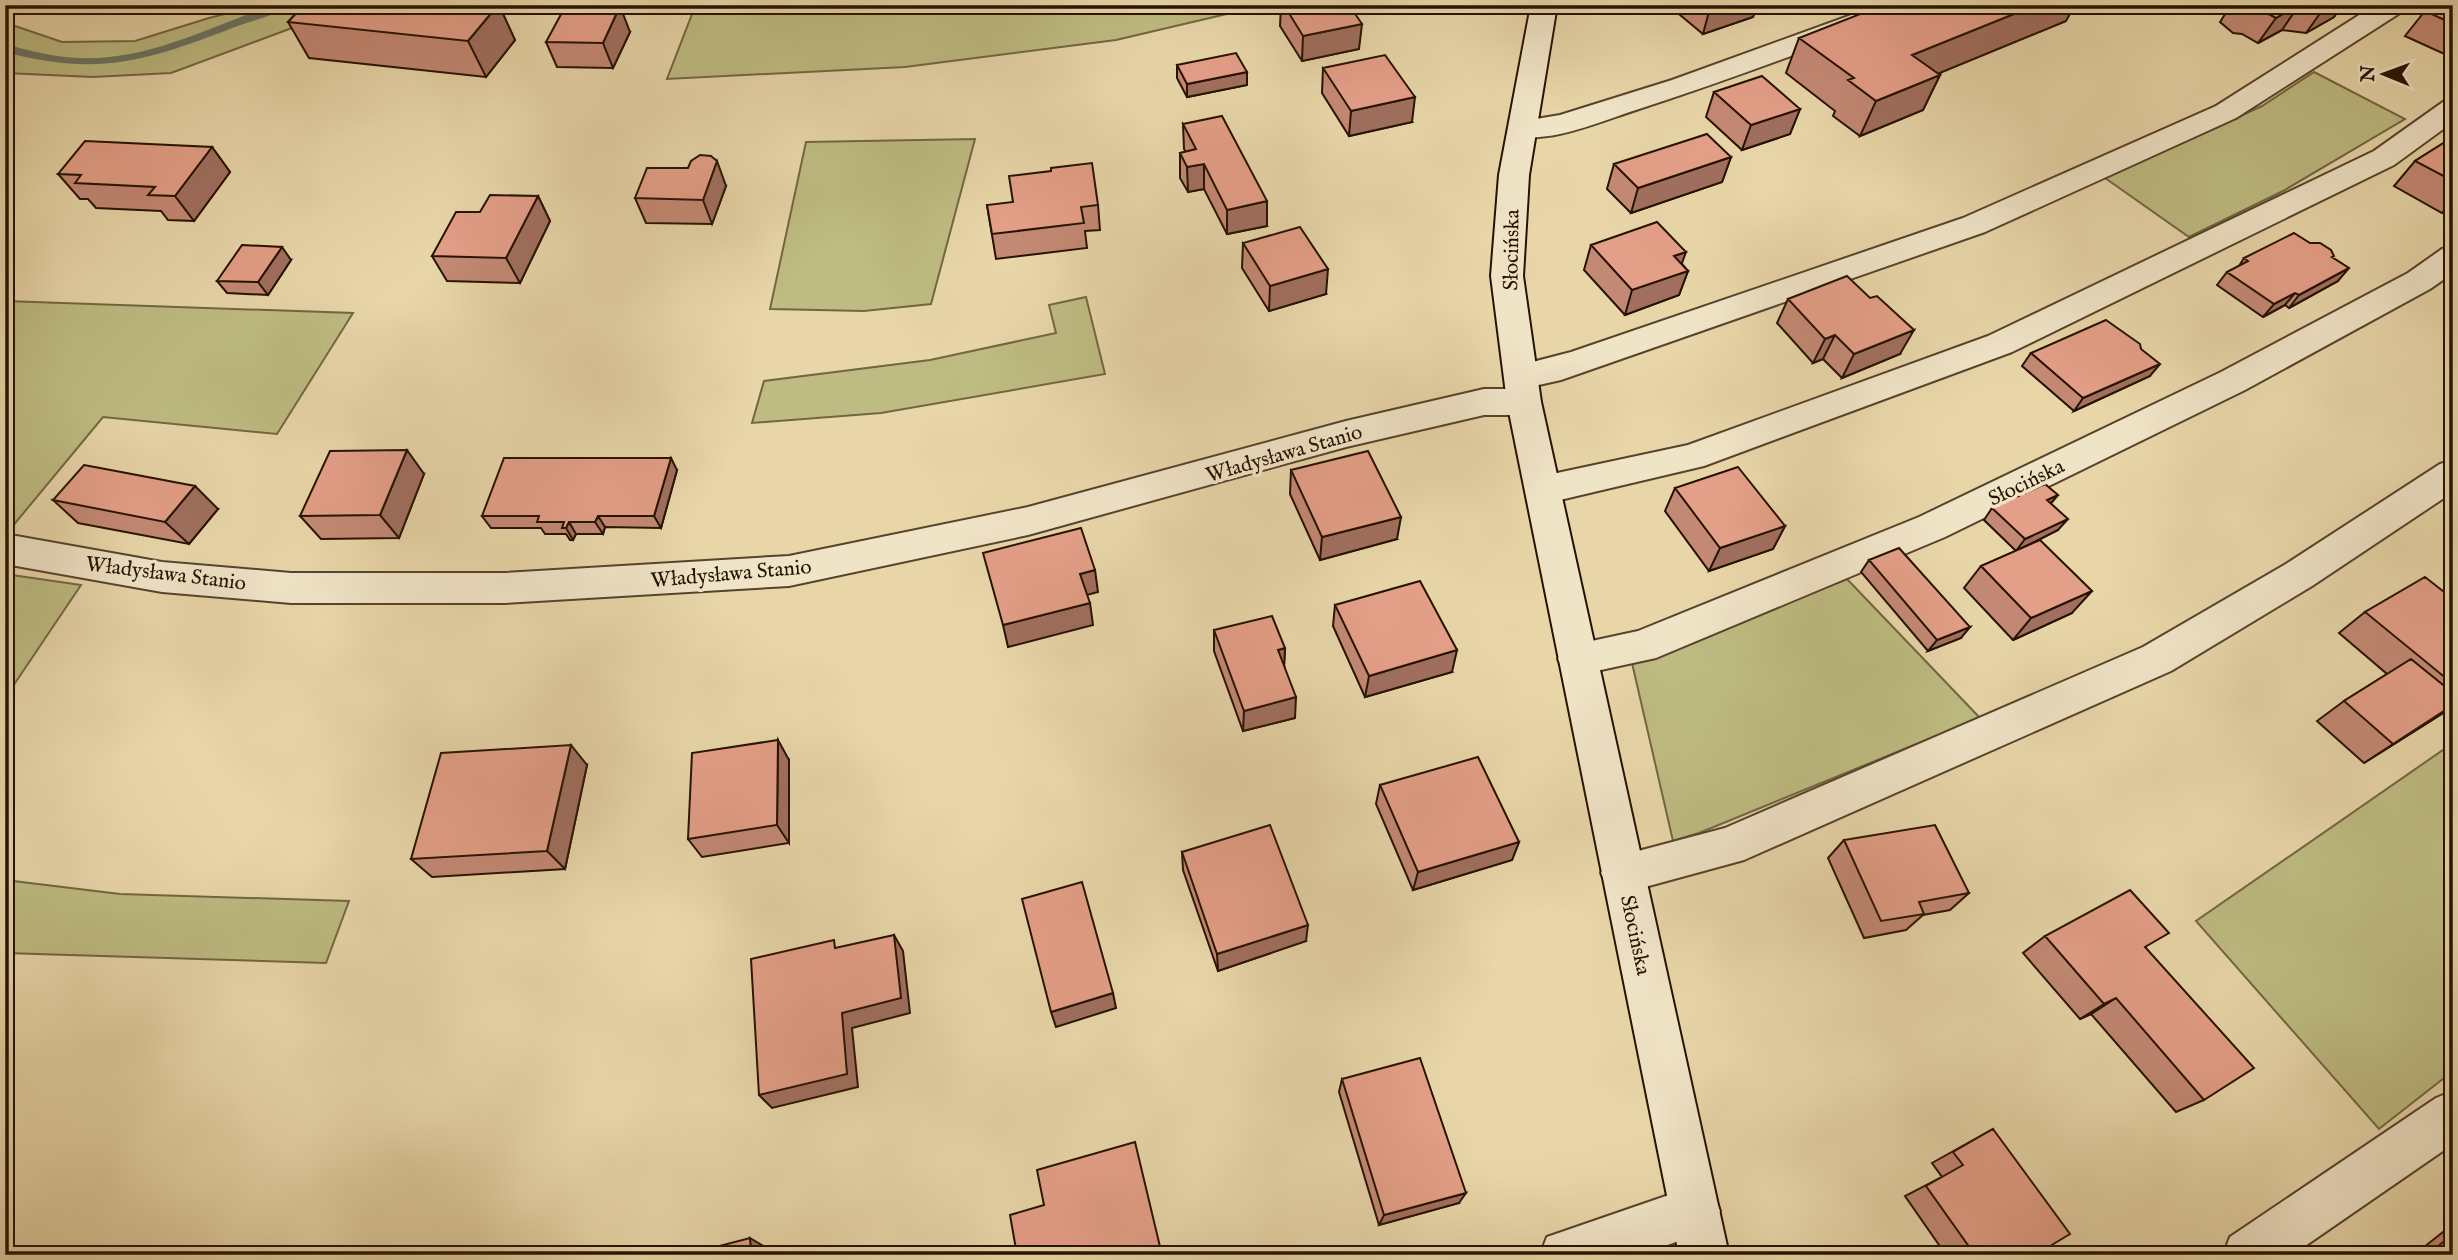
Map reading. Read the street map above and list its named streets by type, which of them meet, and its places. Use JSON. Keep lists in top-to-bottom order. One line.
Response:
{"streets":{"street":["Słocińska","Władysława Stanio"]},"crossings":[["Słocińska","Władysława Stanio"]],"north":"left"}
